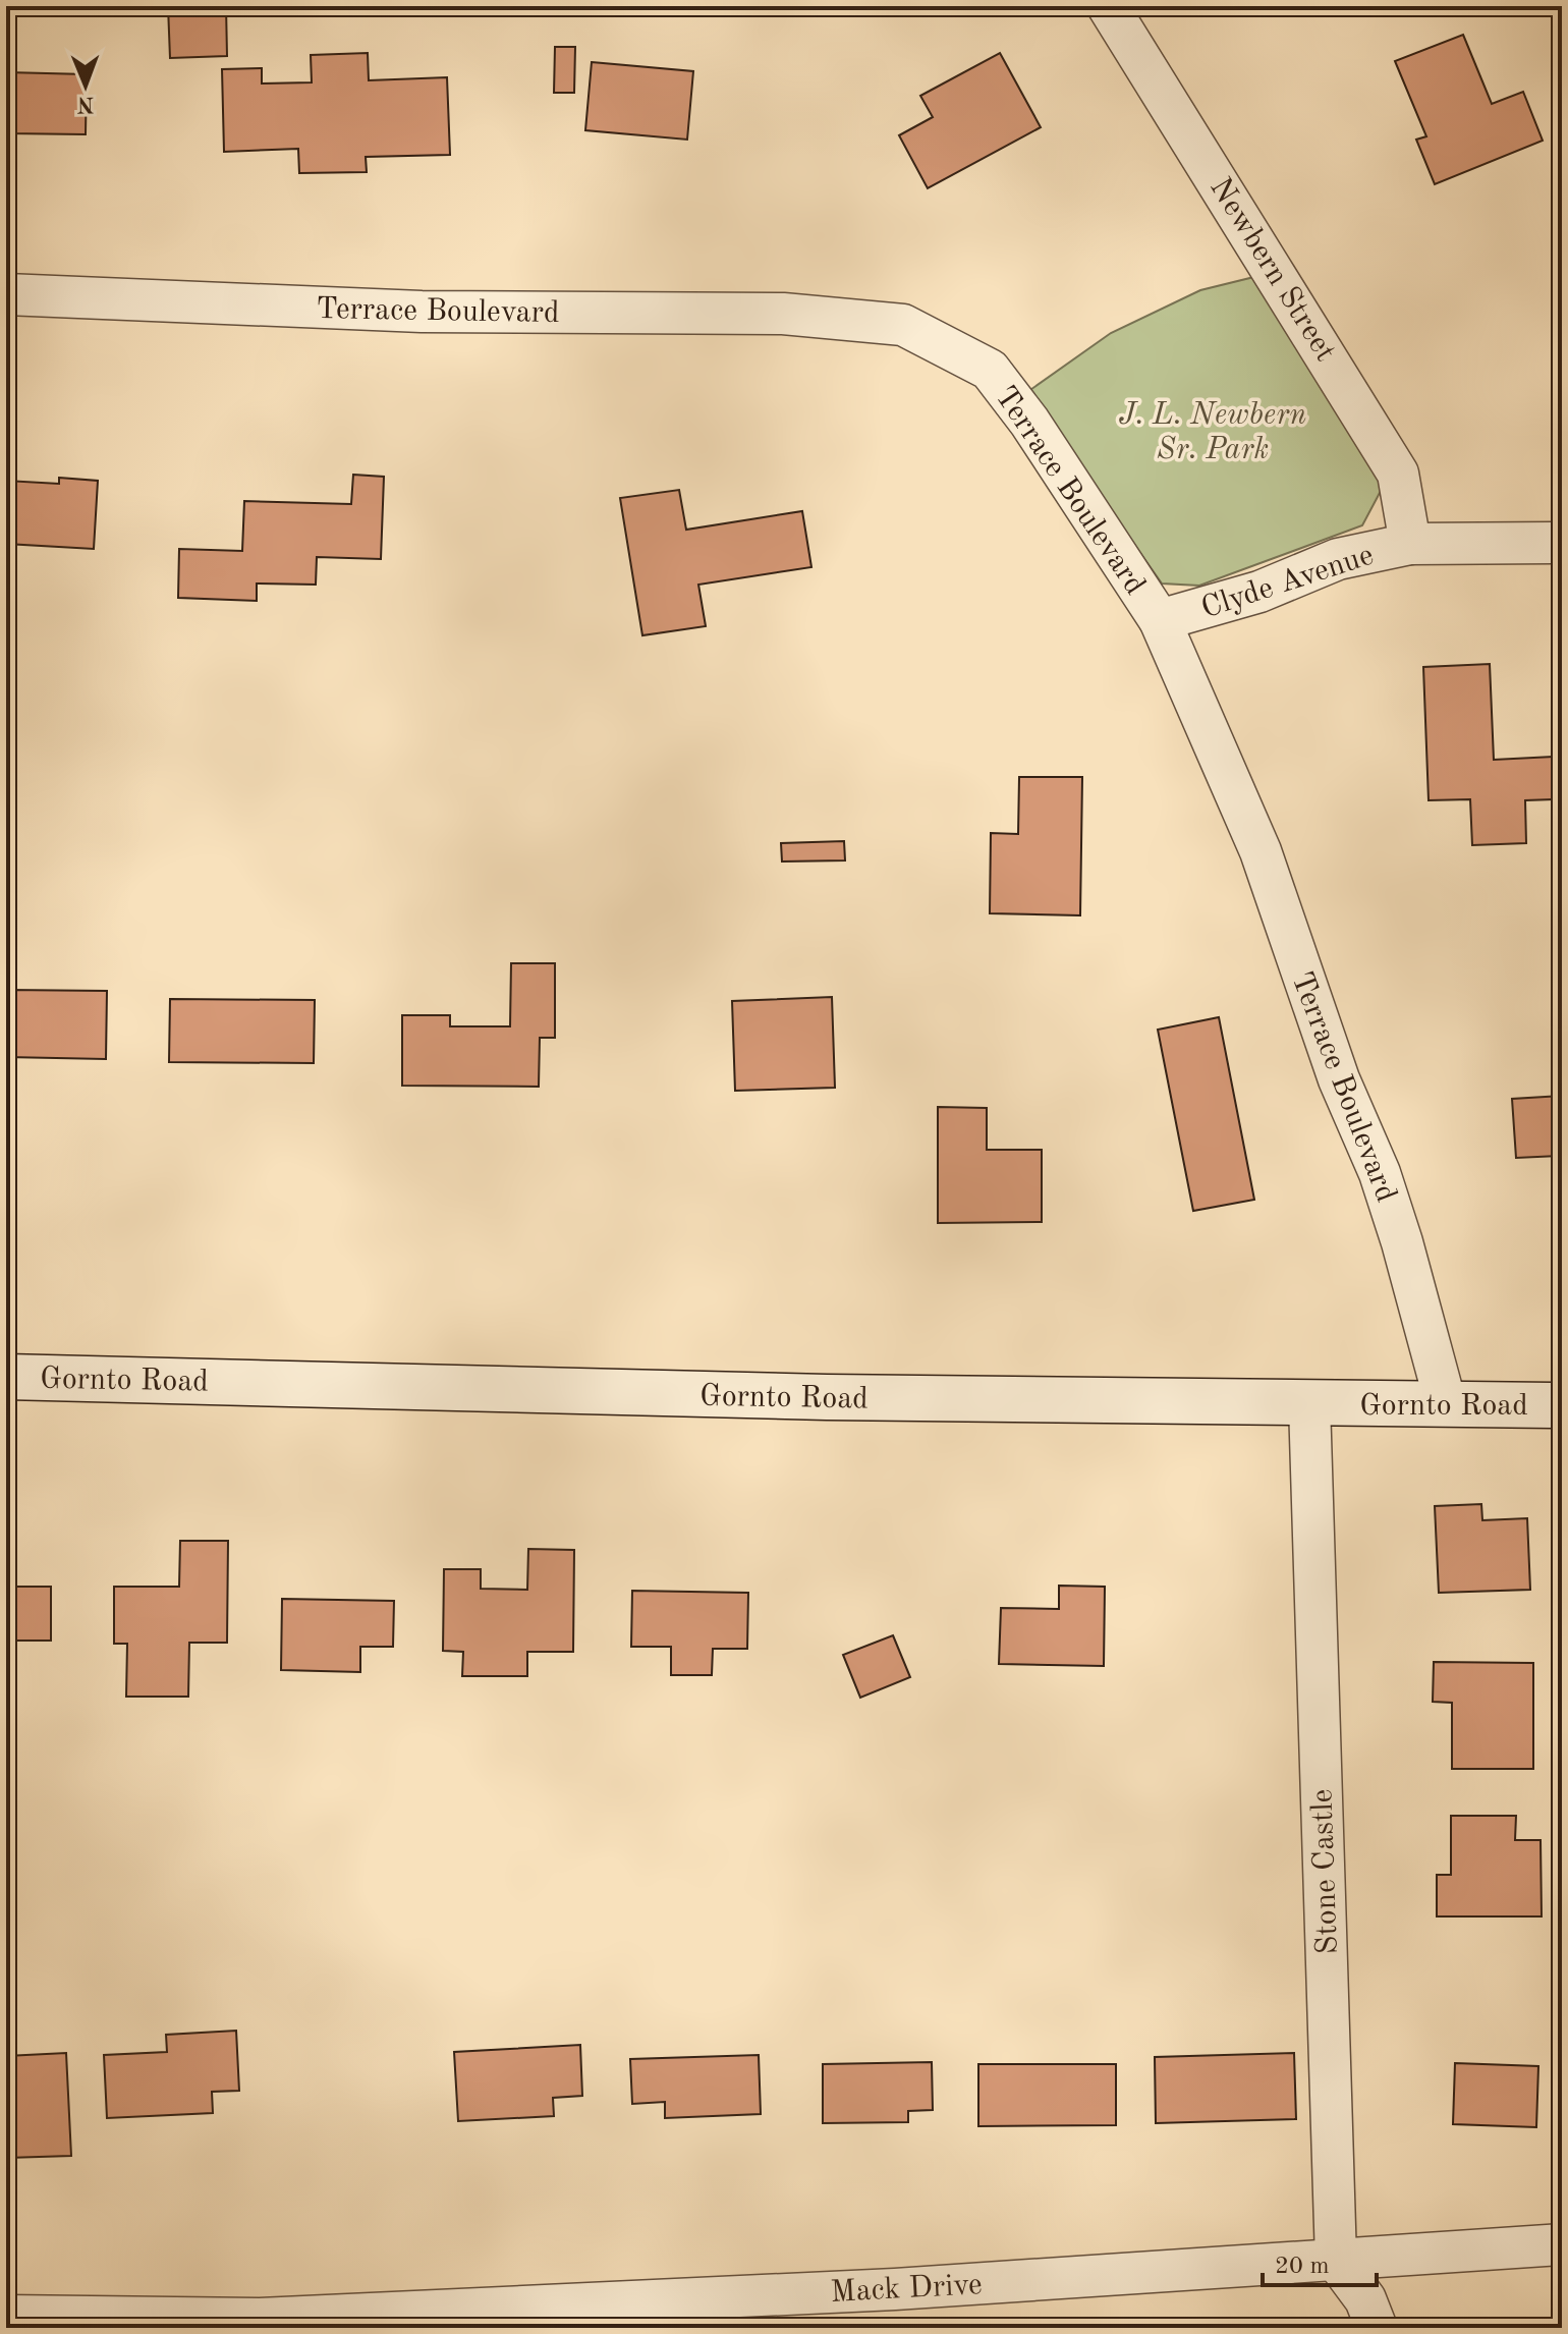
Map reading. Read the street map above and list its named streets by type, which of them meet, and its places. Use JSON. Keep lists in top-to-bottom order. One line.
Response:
{"streets":{"main road":["Gornto Road"],"street":["Newbern Street","Terrace Boulevard","Clyde Avenue","Stone Castle","Mack Drive"]},"crossings":[["Newbern Street","Clyde Avenue"],["Terrace Boulevard","Clyde Avenue"],["Terrace Boulevard","Gornto Road"],["Gornto Road","Stone Castle"],["Stone Castle","Mack Drive"]],"parks":["J. L. Newbern Sr. Park"],"scale_bar":"20 m","north":"bottom"}
